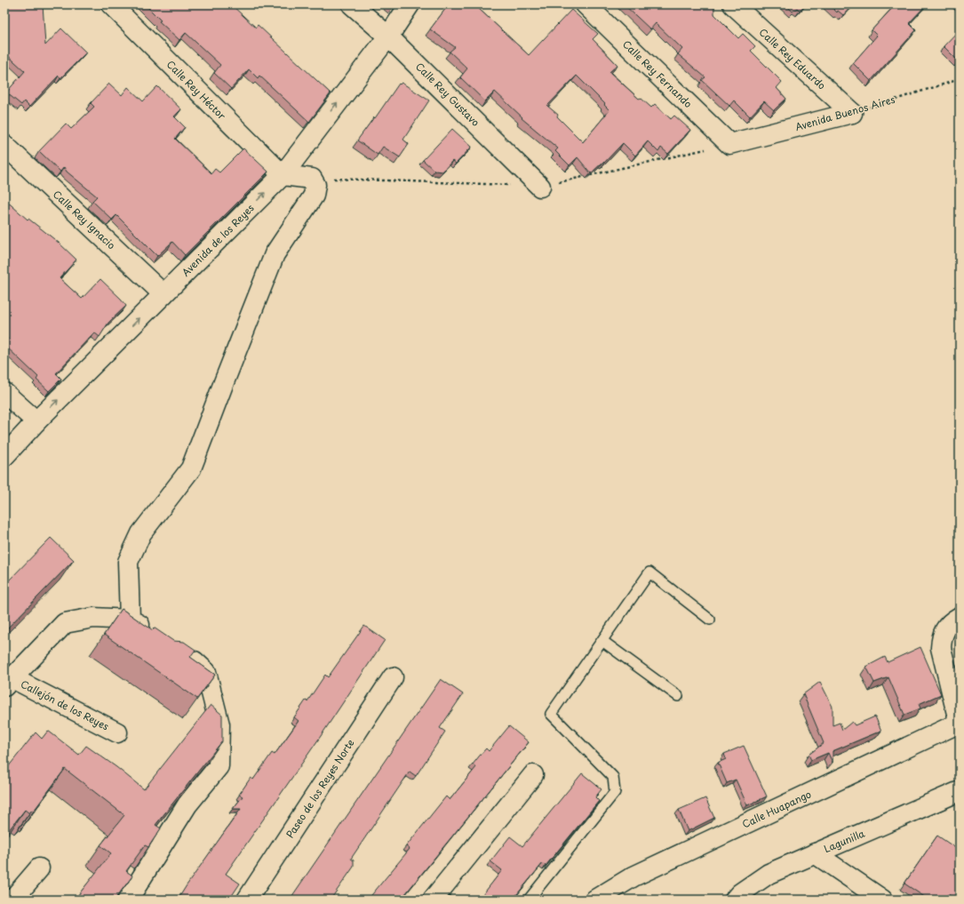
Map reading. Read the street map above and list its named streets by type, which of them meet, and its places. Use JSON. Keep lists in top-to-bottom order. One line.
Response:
{"streets":{"street":["Calle Rey Eduardo","Calle Rey Fernando","Calle Rey Héctor","Calle Rey Gustavo","Avenida Buenos Aires","Calle Rey Ignacio","Avenida de los Reyes","Callejón de los Reyes","Paseo de los Reyes Norte","Calle Huapango","Lagunilla"]},"crossings":[["Calle Rey Eduardo","Avenida Buenos Aires"],["Calle Rey Fernando","Avenida Buenos Aires"],["Calle Rey Héctor","Avenida de los Reyes"],["Calle Rey Gustavo","Avenida de los Reyes"],["Calle Rey Ignacio","Avenida de los Reyes"]],"one_way":["Avenida de los Reyes"]}
